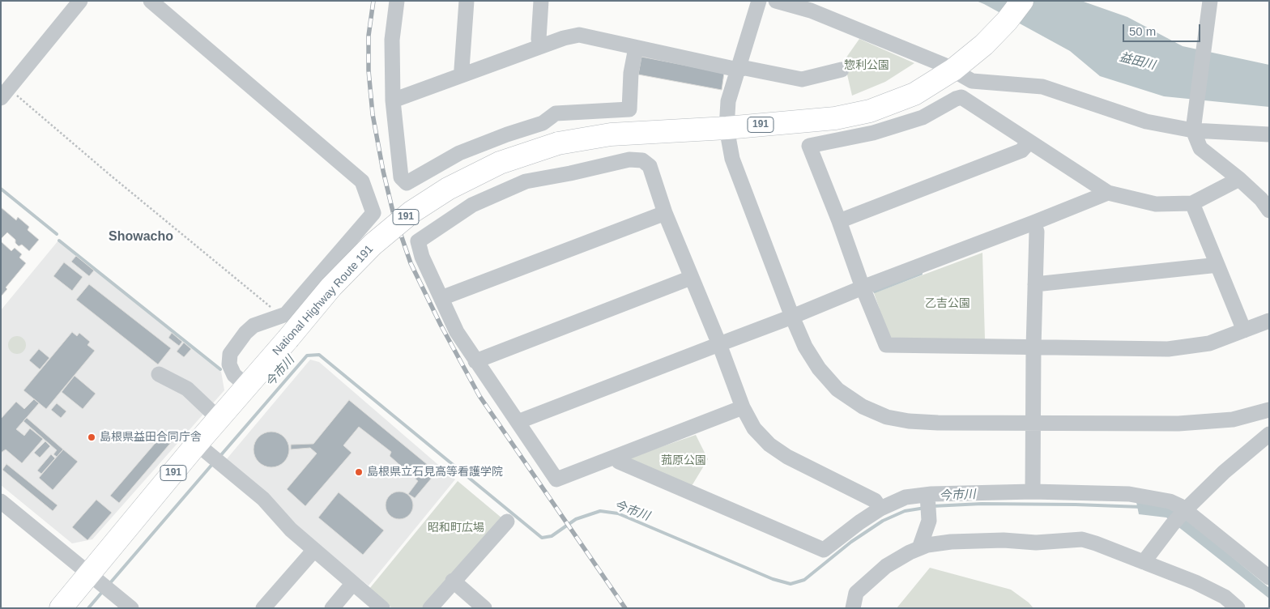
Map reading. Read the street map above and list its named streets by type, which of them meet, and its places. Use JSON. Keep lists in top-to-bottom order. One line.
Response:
{"streets":{"highway":["191","National Highway Route 191"]},"districts":["Showacho"],"water":["益田川","今市川"],"parks":["惣利公園","乙吉公園","菰原公園","昭和町広場"],"places":["島根県益田合同庁舎","島根県立石見高等看護学院"],"scale_bar":"50 m"}
